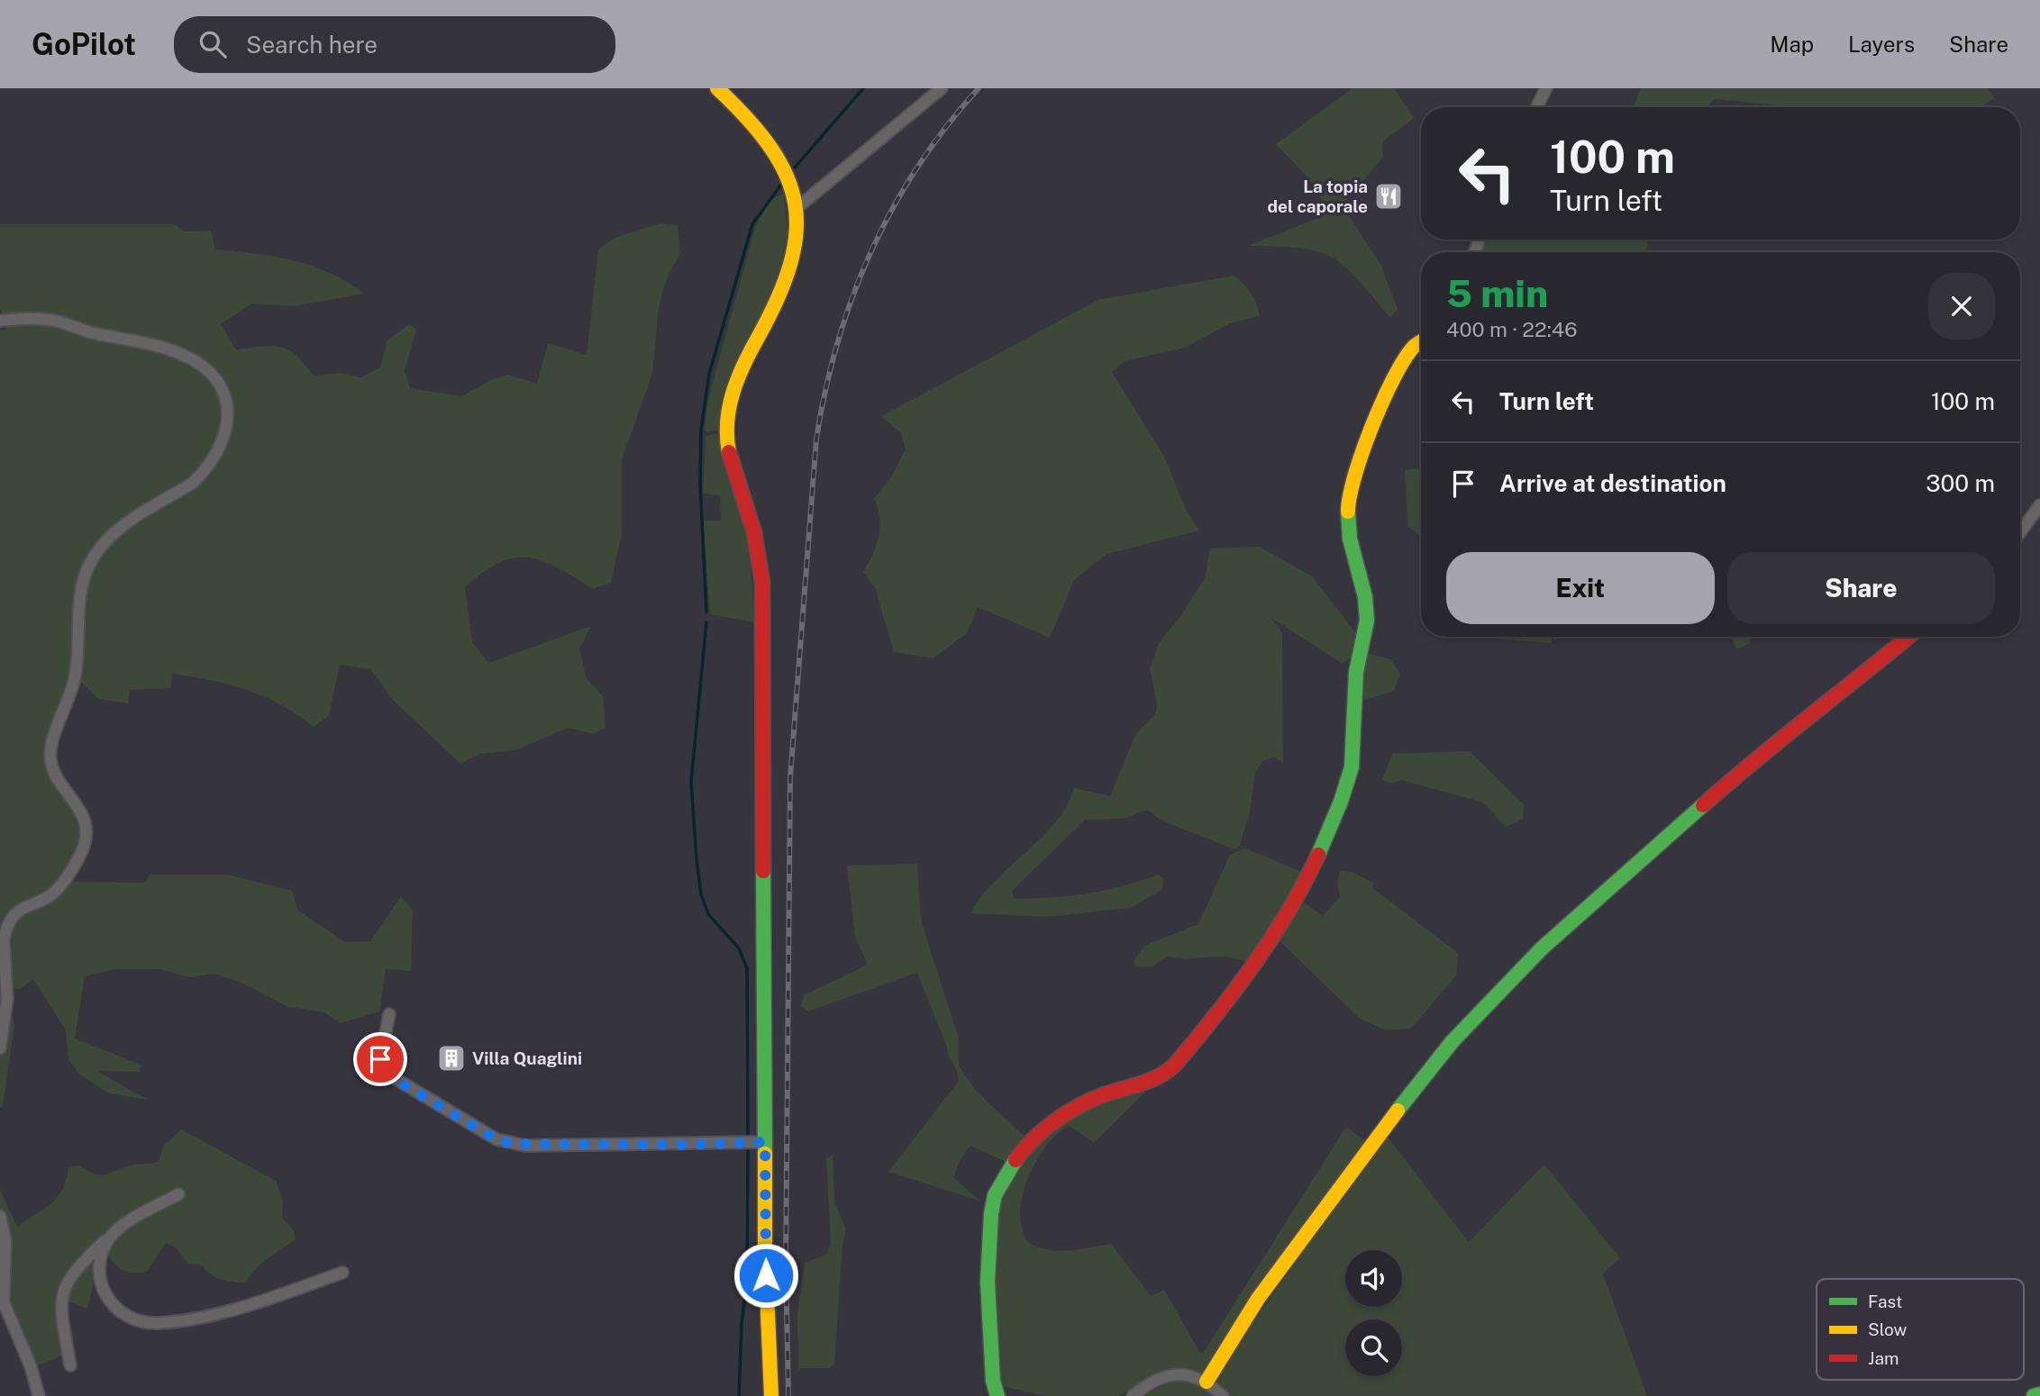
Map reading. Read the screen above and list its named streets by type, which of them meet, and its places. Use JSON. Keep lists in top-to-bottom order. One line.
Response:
{"places":{"restaurant":["La topia del caporale"],"building":["Villa Quaglini"]},"legend":["Fast","Slow","Jam"],"page":{"header":"GoPilot","search":"Search here","nav":["Map","Layers","Share"],"turn":["100 m","Turn left"],"heading":["5 min","400 m · 22:46"],"list":[{"name":"Turn left","value":"100 m"},{"name":"Arrive at destination","value":"300 m"}],"buttons":["Exit","Share"]}}
